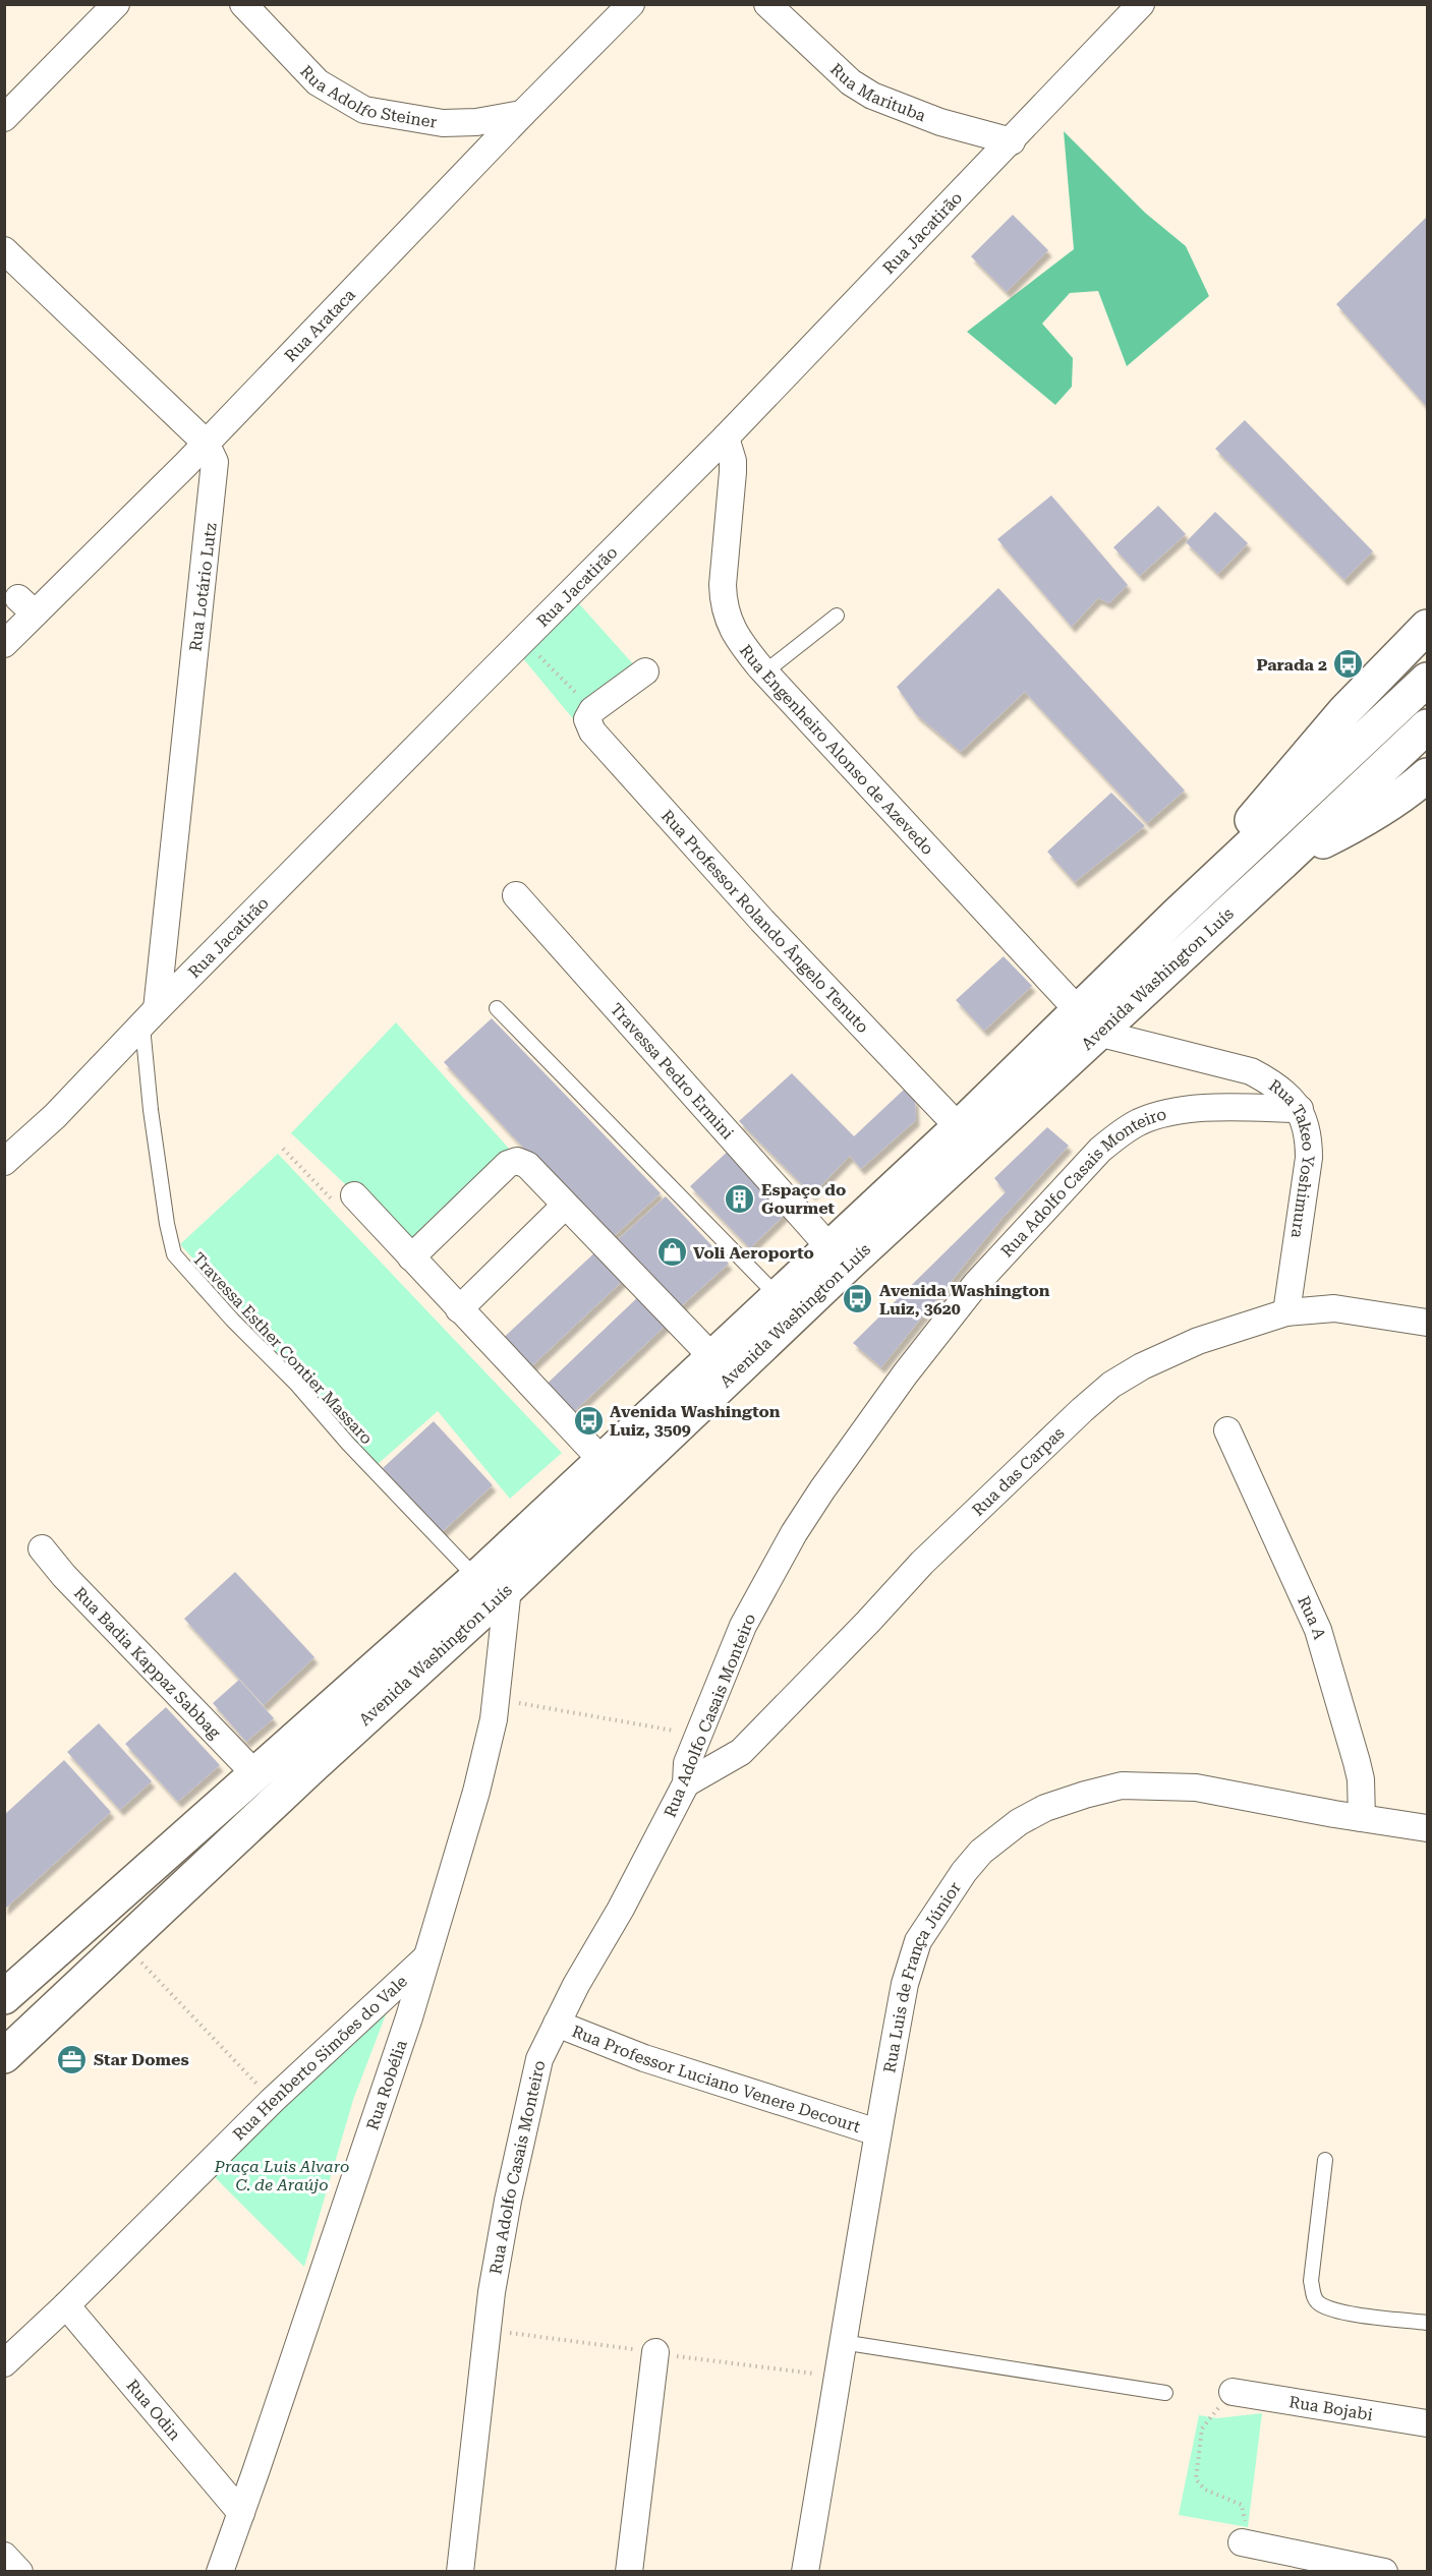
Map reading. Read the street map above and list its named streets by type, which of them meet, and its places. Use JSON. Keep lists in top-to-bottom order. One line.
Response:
{"streets":{"highway":["Avenida Washington Luís"],"street":["Rua Marituba","Rua Adolfo Steiner","Rua Jacatirão","Rua Arataca","Rua Lotário Lutz","Rua Engenheiro Alonso de Azevedo","Rua Professor Rolando Ângelo Tenuto","Travessa Pedro Ermini","Rua Takeo Yoshimura","Rua Adolfo Casais Monteiro","Rua das Carpas","Rua A","Rua Badia Kappaz Sabbag","Rua Luis de França Júnior","Rua Henberto Simões do Vale","Rua Professor Luciano Venere Decourt","Rua Robélia","Rua Bojabi","Rua Odin"],"lane":["Travessa Esther Contier Massaro"]},"crossings":[["Rua Marituba","Rua Jacatirão"],["Rua Adolfo Steiner","Rua Arataca"],["Rua Jacatirão","Rua Lotário Lutz"],["Rua Jacatirão","Rua Engenheiro Alonso de Azevedo"],["Rua Jacatirão","Travessa Esther Contier Massaro"],["Rua Arataca","Rua Lotário Lutz"],["Rua Lotário Lutz","Travessa Esther Contier Massaro"],["Rua Engenheiro Alonso de Azevedo","Avenida Washington Luís"],["Rua Engenheiro Alonso de Azevedo","Rua Takeo Yoshimura"],["Rua Professor Rolando Ângelo Tenuto","Avenida Washington Luís"],["Avenida Washington Luís","Travessa Pedro Ermini"],["Avenida Washington Luís","Rua Takeo Yoshimura"],["Avenida Washington Luís","Travessa Esther Contier Massaro"],["Avenida Washington Luís","Rua Badia Kappaz Sabbag"],["Avenida Washington Luís","Rua Robélia"],["Rua Takeo Yoshimura","Rua Adolfo Casais Monteiro"],["Rua Takeo Yoshimura","Rua das Carpas"],["Rua Adolfo Casais Monteiro","Rua das Carpas"],["Rua Adolfo Casais Monteiro","Rua Professor Luciano Venere Decourt"],["Rua A","Rua Luis de França Júnior"],["Rua Luis de França Júnior","Rua Professor Luciano Venere Decourt"],["Rua Henberto Simões do Vale","Rua Robélia"],["Rua Henberto Simões do Vale","Rua Odin"],["Rua Robélia","Rua Odin"]],"parks":["Praça Luis Alvaro C. de Araújo"],"places":{"bus stop":["Parada 2","Avenida Washington Luiz, 3620","Avenida Washington Luiz, 3509"],"building":["Espaço do Gourmet"],"shop":["Voli Aeroporto"],"office":["Star Domes"]}}
